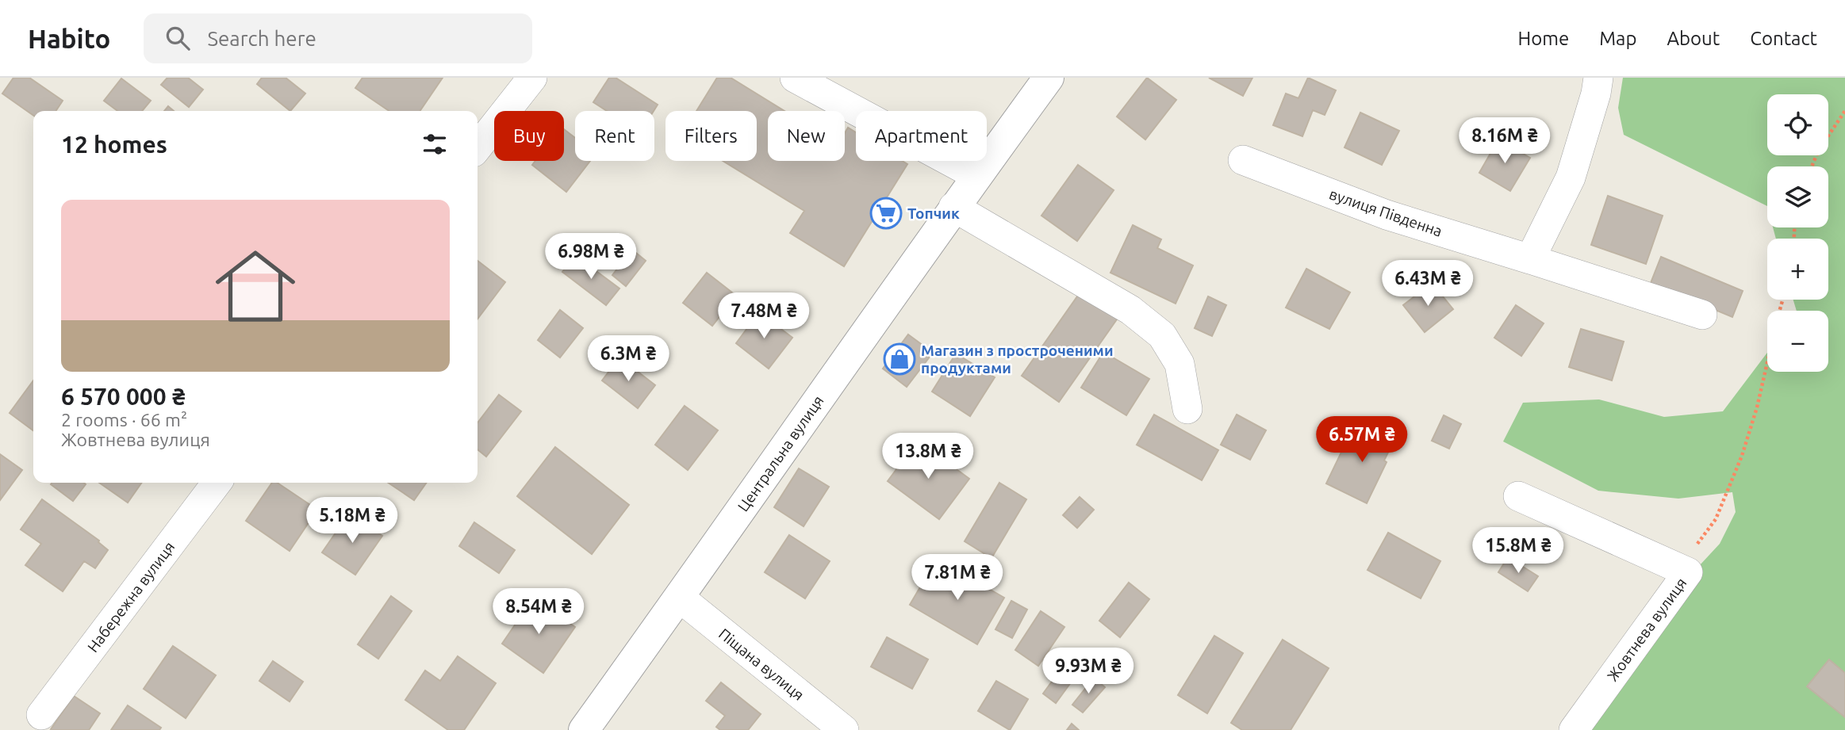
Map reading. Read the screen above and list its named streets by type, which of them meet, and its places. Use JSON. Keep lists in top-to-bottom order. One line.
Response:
{"streets":{"street":["вулиця Південна","Центральна вулиця","Набережна вулиця","Жовтнева вулиця","Піщана вулиця"]},"crossings":[["Центральна вулиця","Піщана вулиця"]],"places":{"supermarket":["Топчик"],"shop":["Магазин з простроченими продуктами"]},"page":{"header":"Habito","search":"Search here","nav":["Home","Map","About","Contact"],"map_buttons":["+","−"],"chip":["Buy","Rent","Filters","New","Apartment"],"heading":"12 homes","price":["8.16M ₴","6.98M ₴","6.43M ₴","7.48M ₴","6.3M ₴","6.57M ₴","13.8M ₴","5.18M ₴","15.8M ₴","7.81M ₴","8.54M ₴","9.93M ₴"],"list":[{"name":"6 570 000 ₴","note":"2 rooms · 66 m² · Жовтнева вулиця"}]}}
